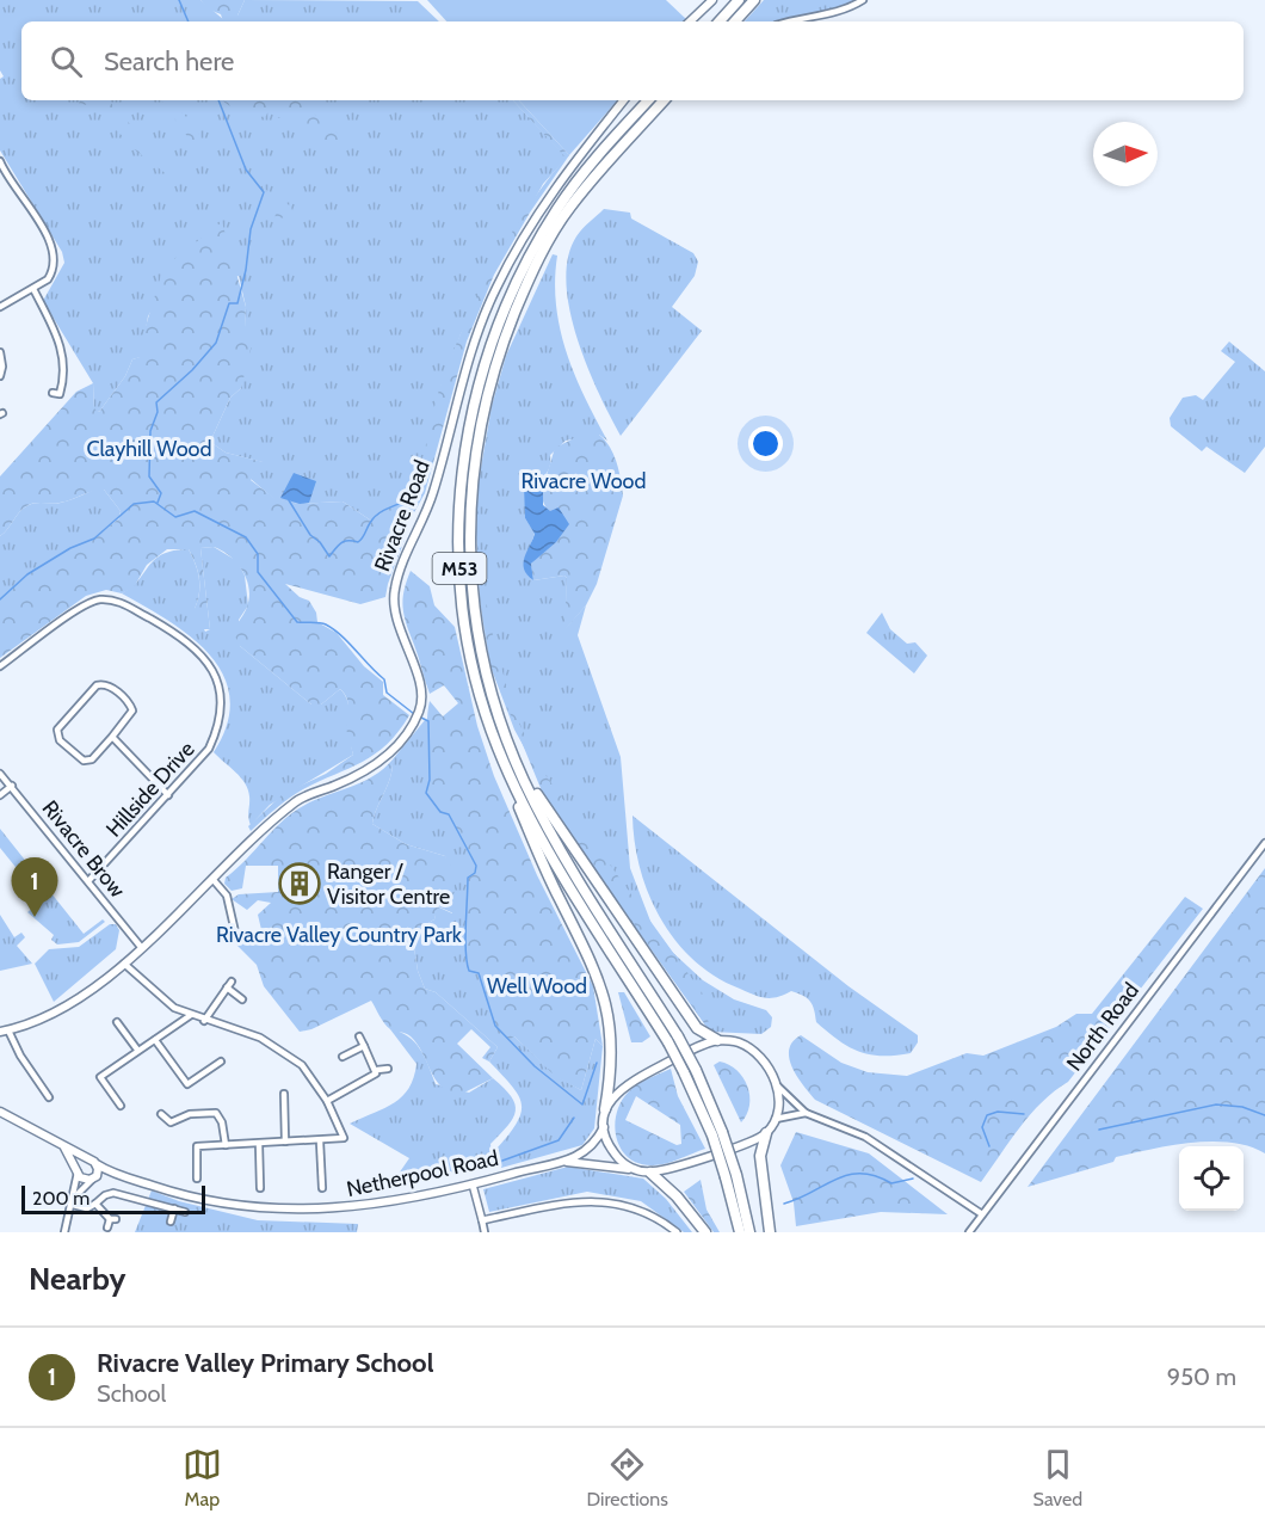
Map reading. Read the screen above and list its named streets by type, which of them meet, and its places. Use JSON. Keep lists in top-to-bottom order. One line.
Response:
{"streets":{"highway":["M53"],"main road":["Rivacre Road","Netherpool Road"],"street":["Hillside Drive","Rivacre Brow","North Road"]},"crossings":[["Rivacre Road","Rivacre Brow"],["Hillside Drive","Rivacre Brow"]],"parks":["Clayhill Wood","Rivacre Wood","Rivacre Valley Country Park","Well Wood"],"places":{"building":["Ranger / Visitor Centre"]},"scale_bar":"200 m","north":"right","page":{"search":"Search here","pins":"1","scale":"200 m","heading":"Nearby","list":[{"mark":"1","name":"Rivacre Valley Primary School","note":"School","value":"950 m"}],"nav":["Map","Directions","Saved"]}}
